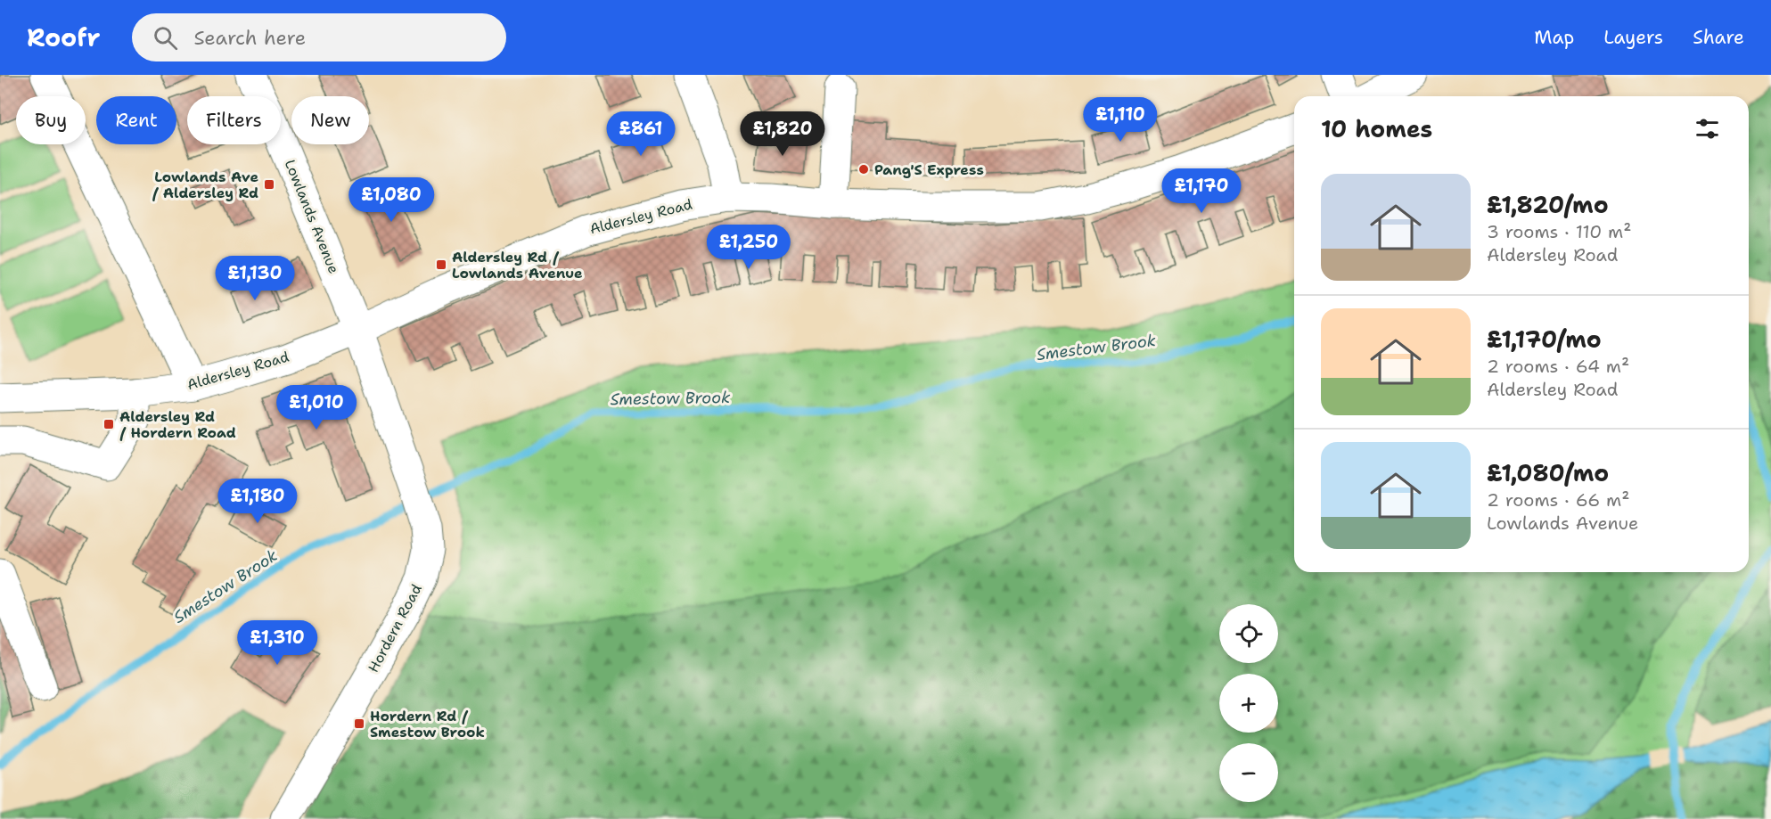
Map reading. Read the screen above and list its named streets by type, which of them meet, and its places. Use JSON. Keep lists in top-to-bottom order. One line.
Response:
{"streets":{"street":["Lowlands Avenue","Aldersley Road","Hordern Road"]},"crossings":[["Lowlands Avenue","Aldersley Road"],["Lowlands Avenue","Hordern Road"],["Aldersley Road","Hordern Road"]],"water":["Smestow Brook"],"places":{"other":["Pang'S Express"],"transit":["Lowlands Ave / Aldersley Rd","Aldersley Rd / Lowlands Avenue","Aldersley Rd / Hordern Road","Hordern Rd / Smestow Brook"]},"page":{"header":"Roofr","search":"Search here","nav":["Map","Layers","Share"],"chip":["Buy","Rent","Filters","New"],"heading":"10 homes","price":["£1,110","£861","£1,820","£1,170","£1,080","£1,250","£1,130","£1,010","£1,180","£1,310"],"list":[{"name":"£1,820/mo","note":"3 rooms · 110 m² · Aldersley Road"},{"name":"£1,170/mo","note":"2 rooms · 64 m² · Aldersley Road"},{"name":"£1,080/mo","note":"2 rooms · 66 m² · Lowlands Avenue"}],"map_buttons":["+","−"]}}
